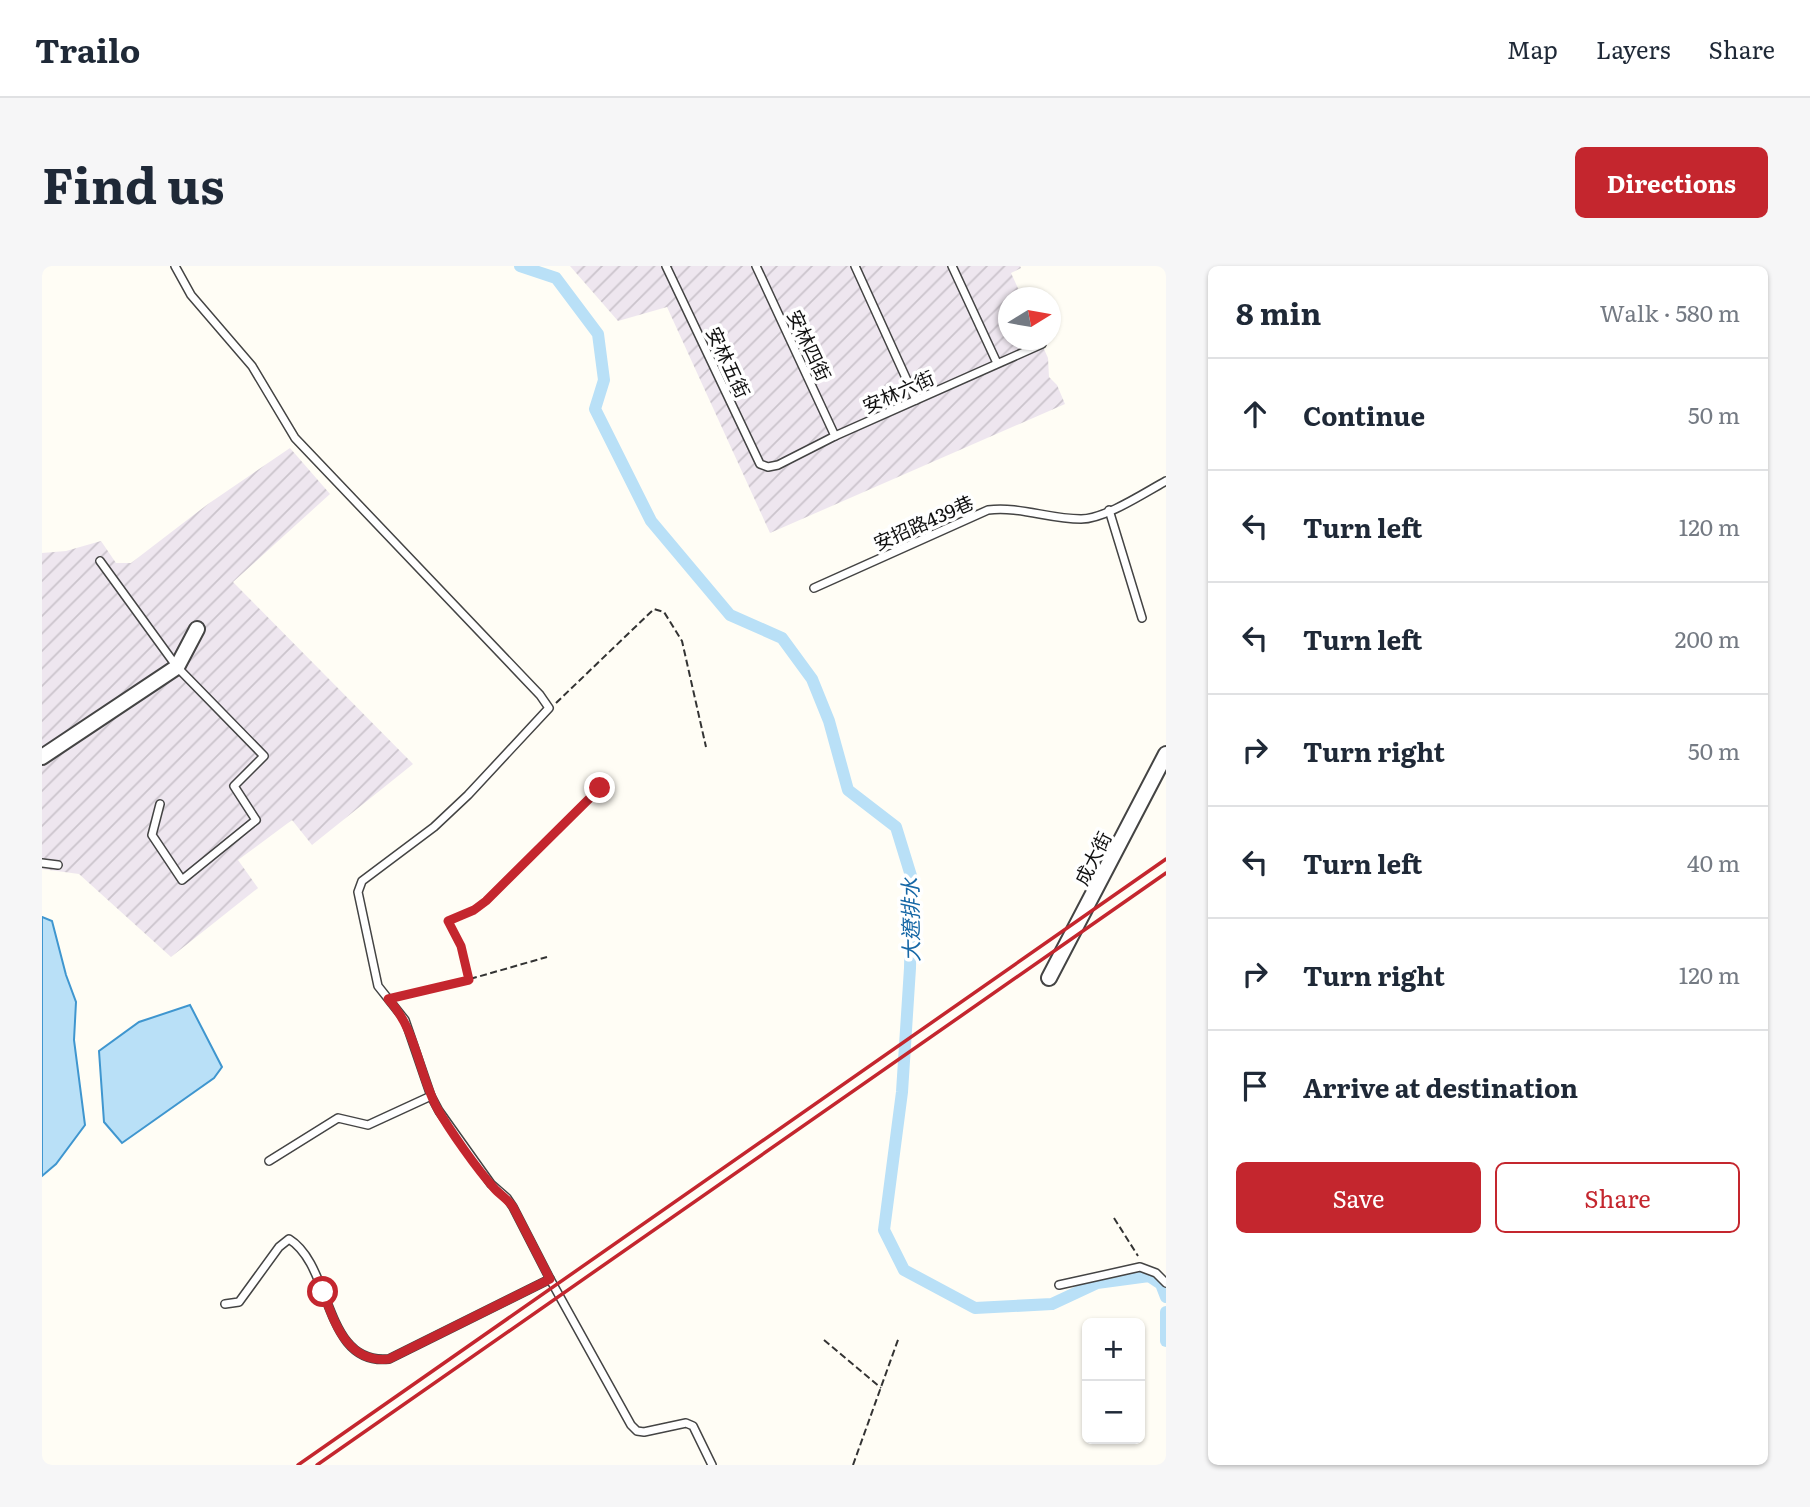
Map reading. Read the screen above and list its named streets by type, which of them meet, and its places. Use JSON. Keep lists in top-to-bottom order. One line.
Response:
{"streets":{"street":["成大街"],"lane":["安林四街","安林五街","安林六街","安招路439巷"]},"crossings":[["安林四街","安林六街"],["安林五街","安林六街"]],"water":["大遼排水"],"north":"right","page":{"header":"Trailo","nav":["Map","Layers","Share"],"title":"Find us","buttons":["Directions",["Save","Share"]],"heading":["8 min","Walk · 580 m"],"list":[["Continue","50 m"],["Turn left","120 m"],["Turn left","200 m"],["Turn right","50 m"],["Turn left","40 m"],["Turn right","120 m"],"Arrive at destination"],"map_buttons":["+","−"]}}
